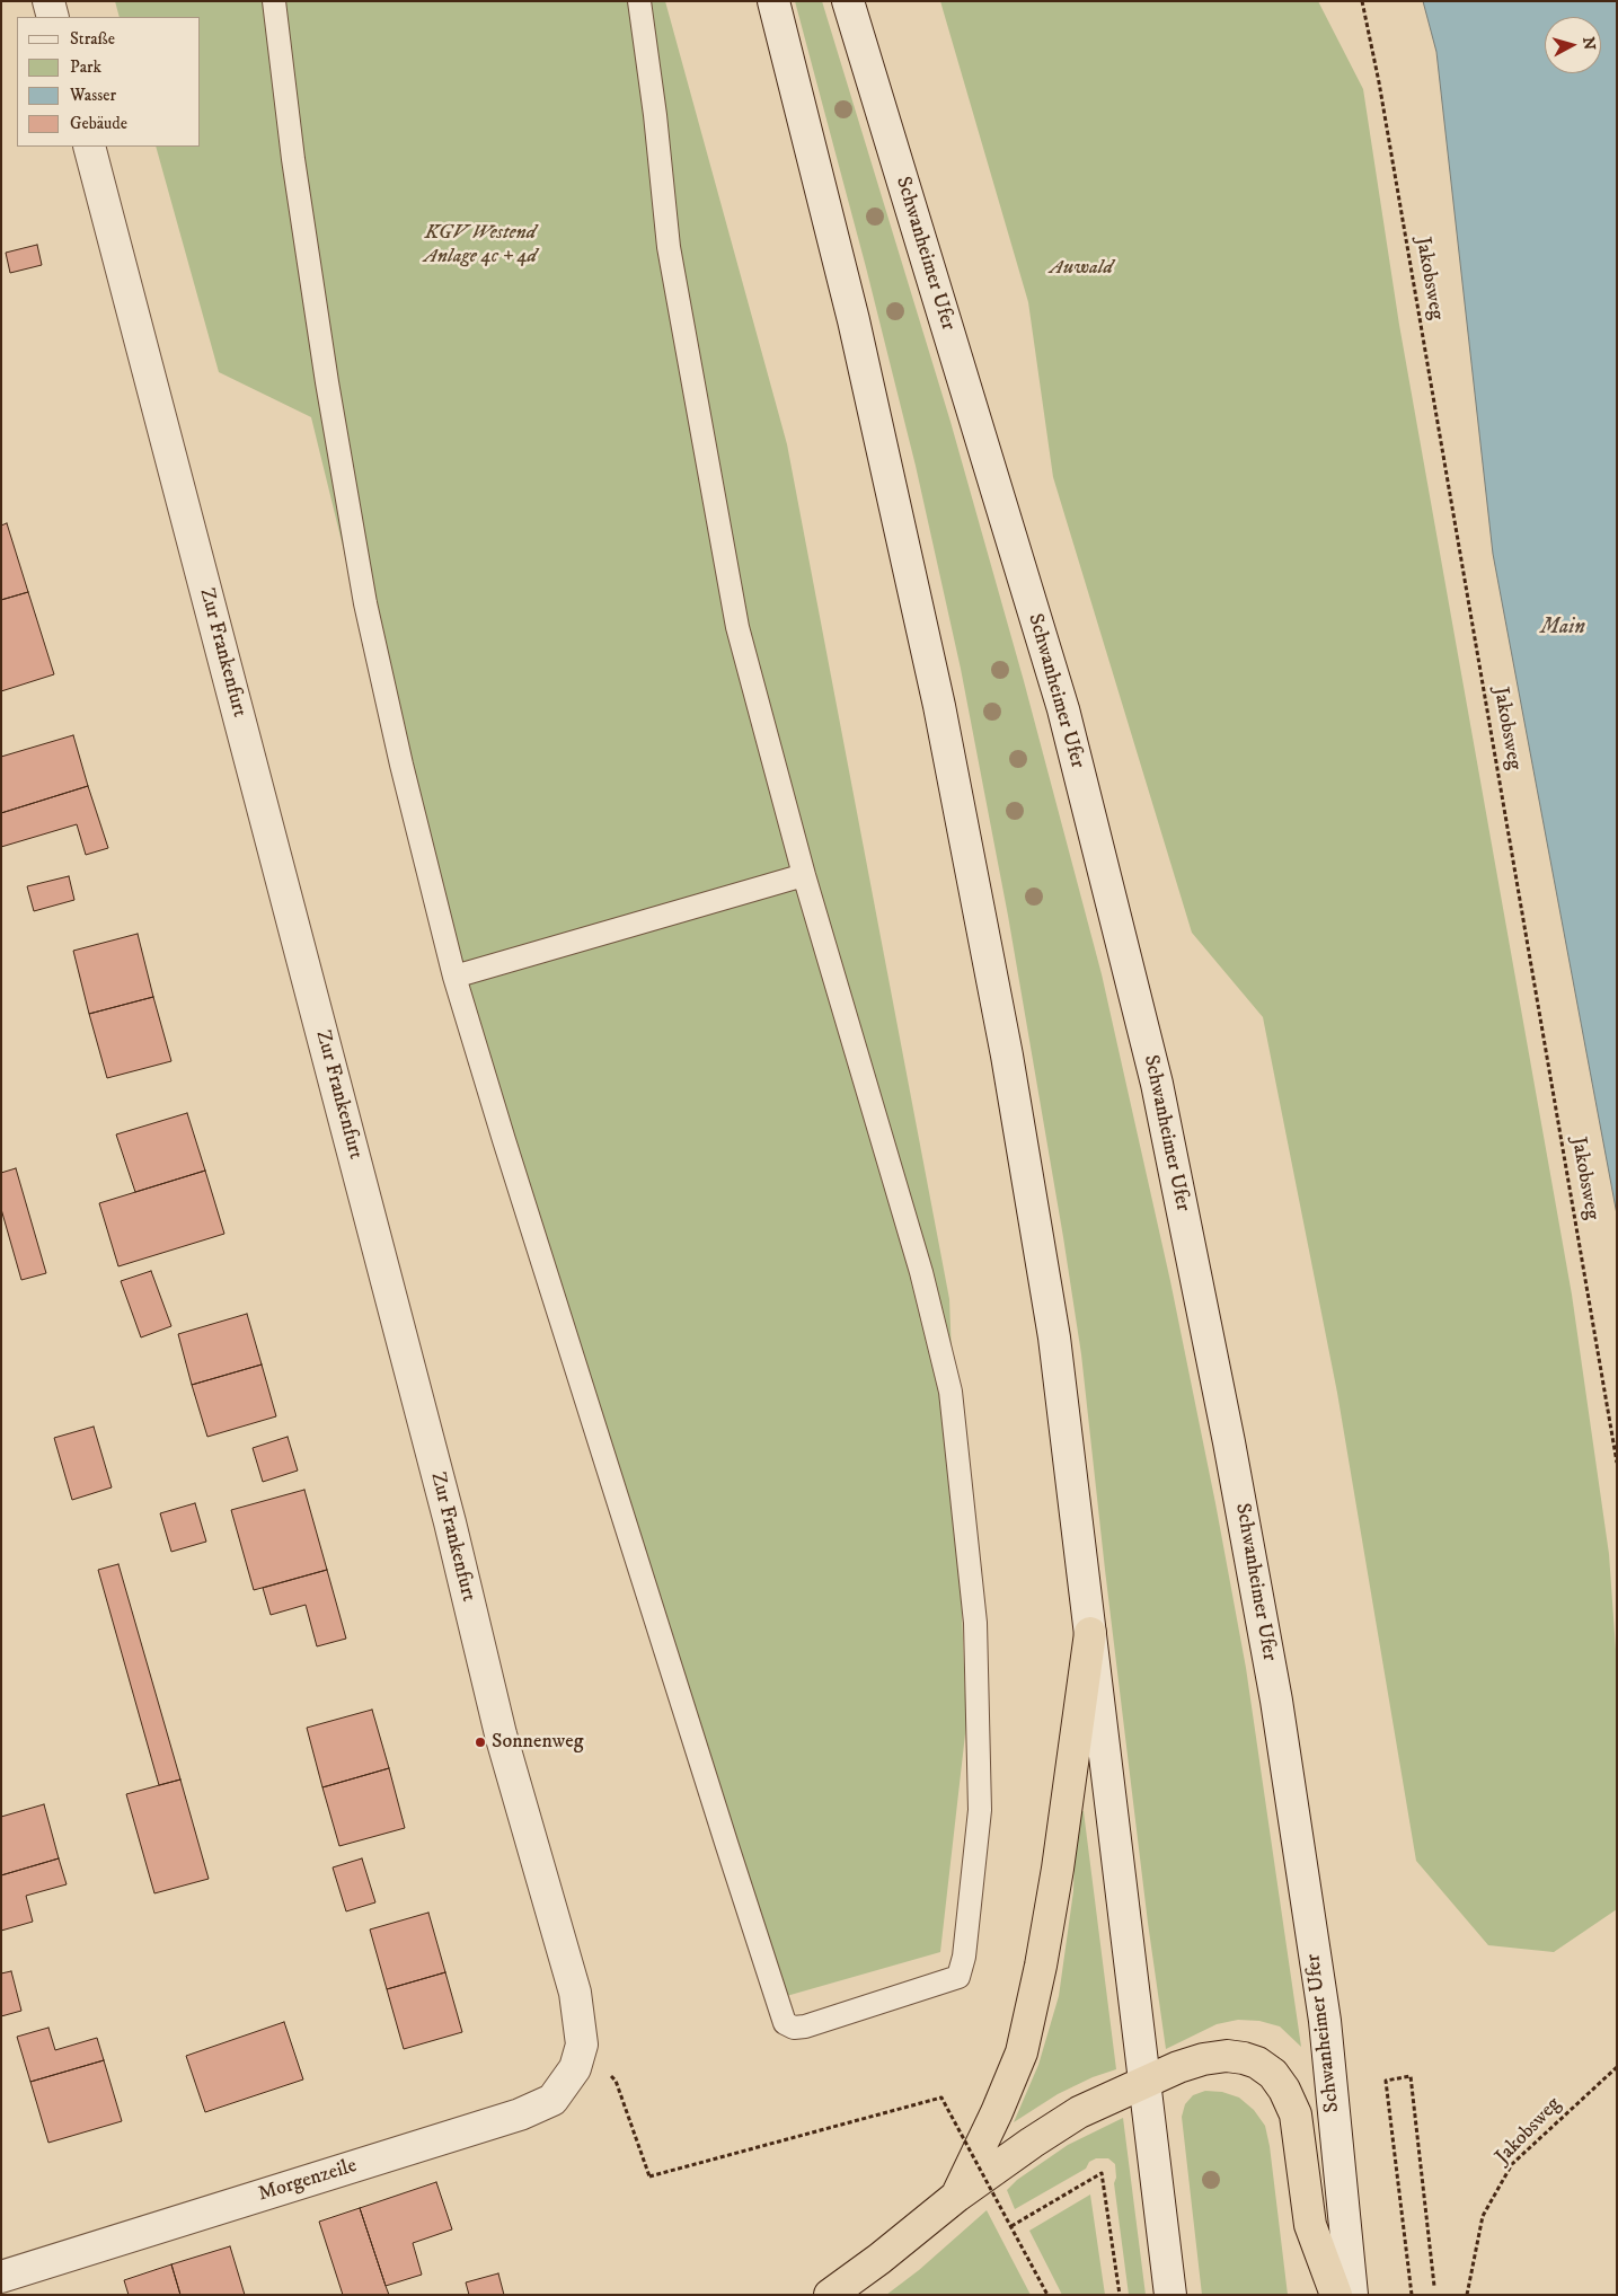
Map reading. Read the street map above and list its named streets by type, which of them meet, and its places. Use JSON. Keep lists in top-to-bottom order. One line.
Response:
{"streets":{"main road":["Schwanheimer Ufer","Zur Frankenfurt","Morgenzeile"],"path":["Jakobsweg"]},"crossings":[["Zur Frankenfurt","Morgenzeile"]],"water":["Main"],"parks":["KGV Westend Anlage 4c + 4d","Auwald"],"places":["Sonnenweg"],"legend":["Straße","Park","Wasser","Gebäude"],"north":"right"}
